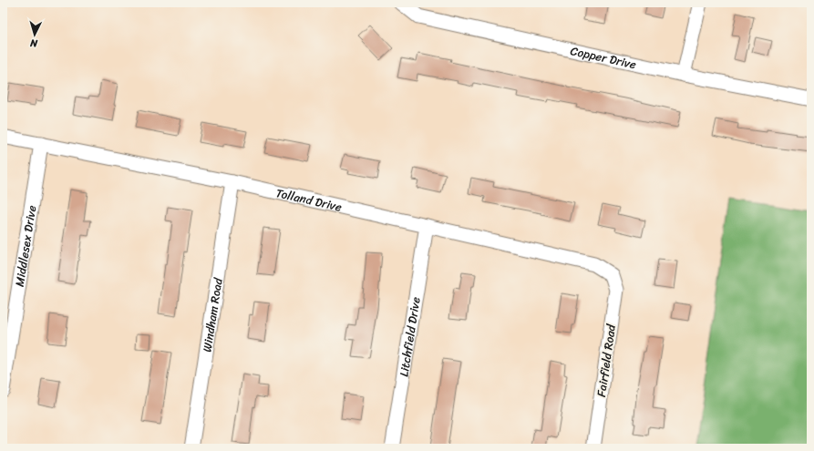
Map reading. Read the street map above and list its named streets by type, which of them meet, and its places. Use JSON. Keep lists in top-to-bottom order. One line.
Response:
{"streets":{"street":["Copper Drive","Tolland Drive","Middlesex Drive","Windham Road","Litchfield Drive","Fairfield Road"]},"crossings":[["Tolland Drive","Middlesex Drive"],["Tolland Drive","Windham Road"],["Tolland Drive","Litchfield Drive"],["Tolland Drive","Fairfield Road"]],"north":"bottom"}
